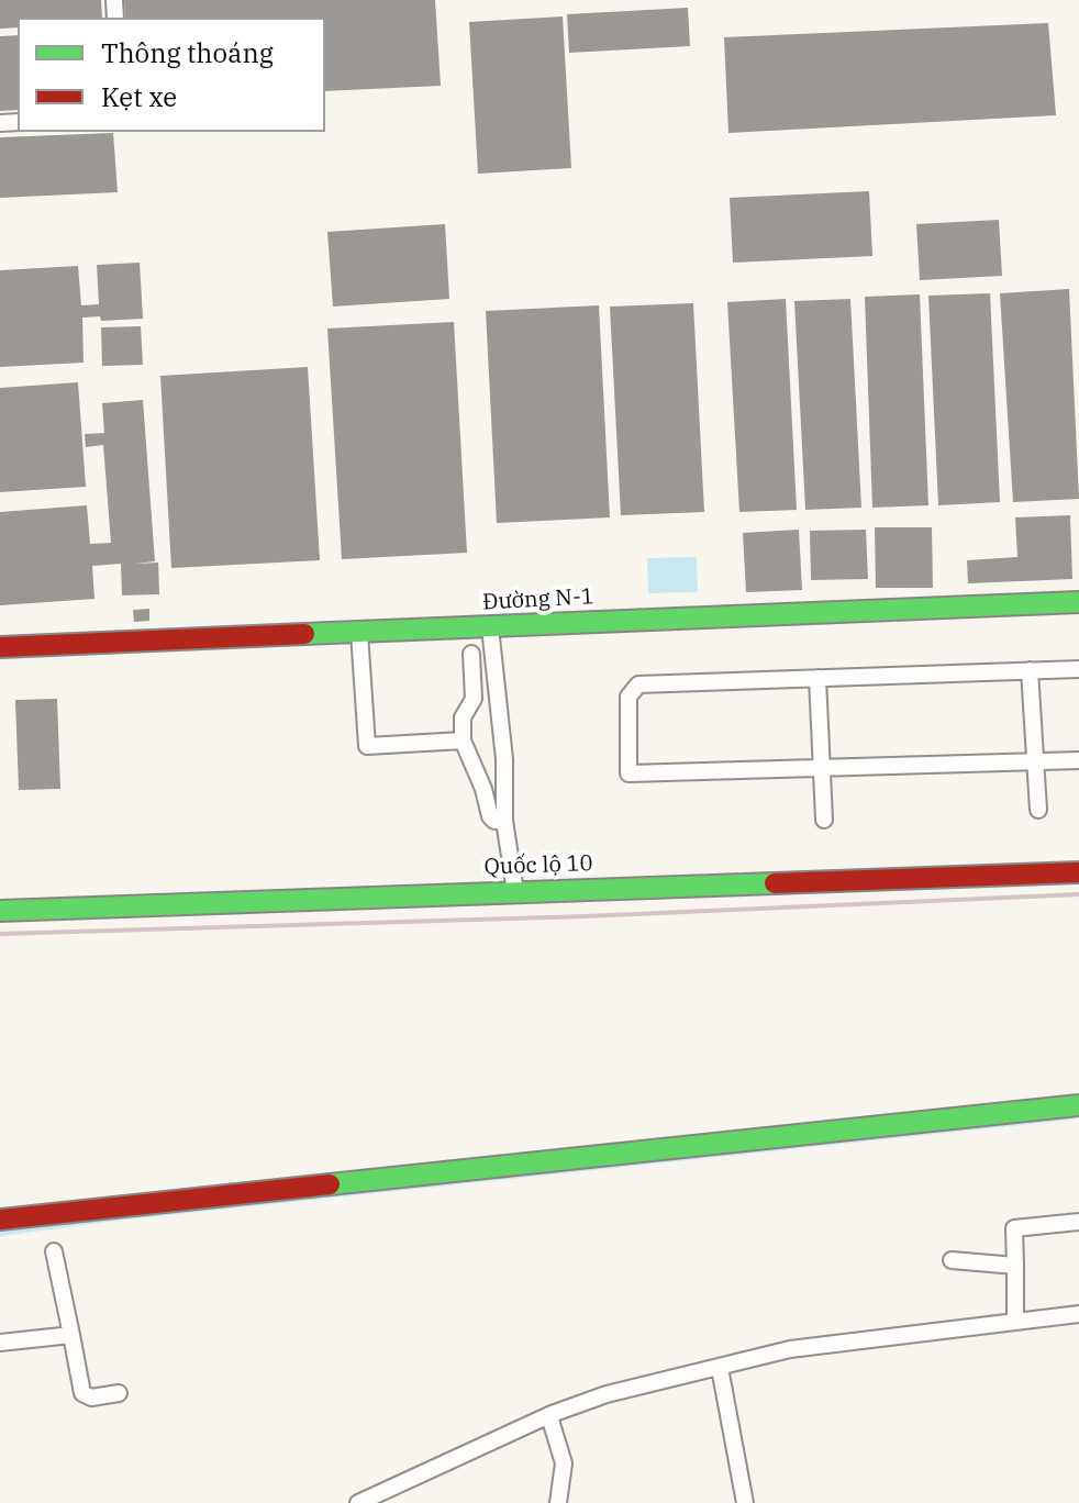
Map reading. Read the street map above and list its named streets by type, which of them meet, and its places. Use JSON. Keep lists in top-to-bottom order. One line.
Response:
{"streets":{"main road":["Đường N-1","Quốc lộ 10"]},"legend":["Thông thoáng","Kẹt xe"]}
